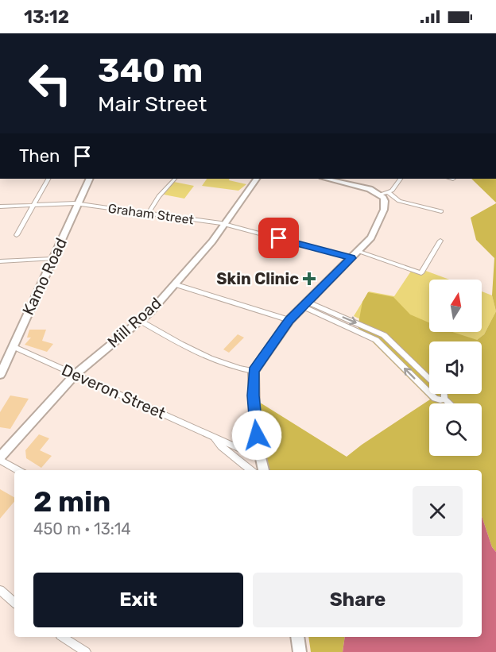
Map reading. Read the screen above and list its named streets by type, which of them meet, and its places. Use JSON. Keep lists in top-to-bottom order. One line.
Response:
{"streets":{"main road":["Kamo Road","Mill Road"],"street":["Graham Street","Deveron Street"]},"crossings":[["Graham Street","Kamo Road"],["Graham Street","Mill Road"],["Kamo Road","Deveron Street"],["Mill Road","Deveron Street"]],"places":{"health":["Skin Clinic"]},"north":"top","page":{"status":"13:12","turn":["340 m","Mair Street"],"then":"Then","heading":["2 min","450 m · 13:14"],"buttons":["Exit","Share"]}}
